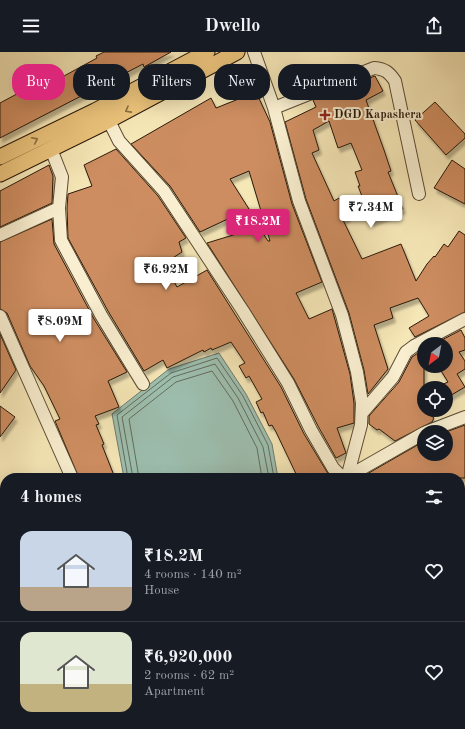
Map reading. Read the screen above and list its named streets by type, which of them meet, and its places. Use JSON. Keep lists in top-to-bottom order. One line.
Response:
{"places":{"health":["DGD Kapashera"]},"north":"bottom left","page":{"header":"Dwello","chip":["Buy","Rent","Filters","New","Apartment"],"price":["₹7.34M","₹18.2M","₹6.92M","₹8.09M"],"heading":"4 homes","list":[{"name":"₹18.2M","note":"4 rooms · 140 m² · House"},{"name":"₹6,920,000","note":"2 rooms · 62 m² · Apartment"}]}}
